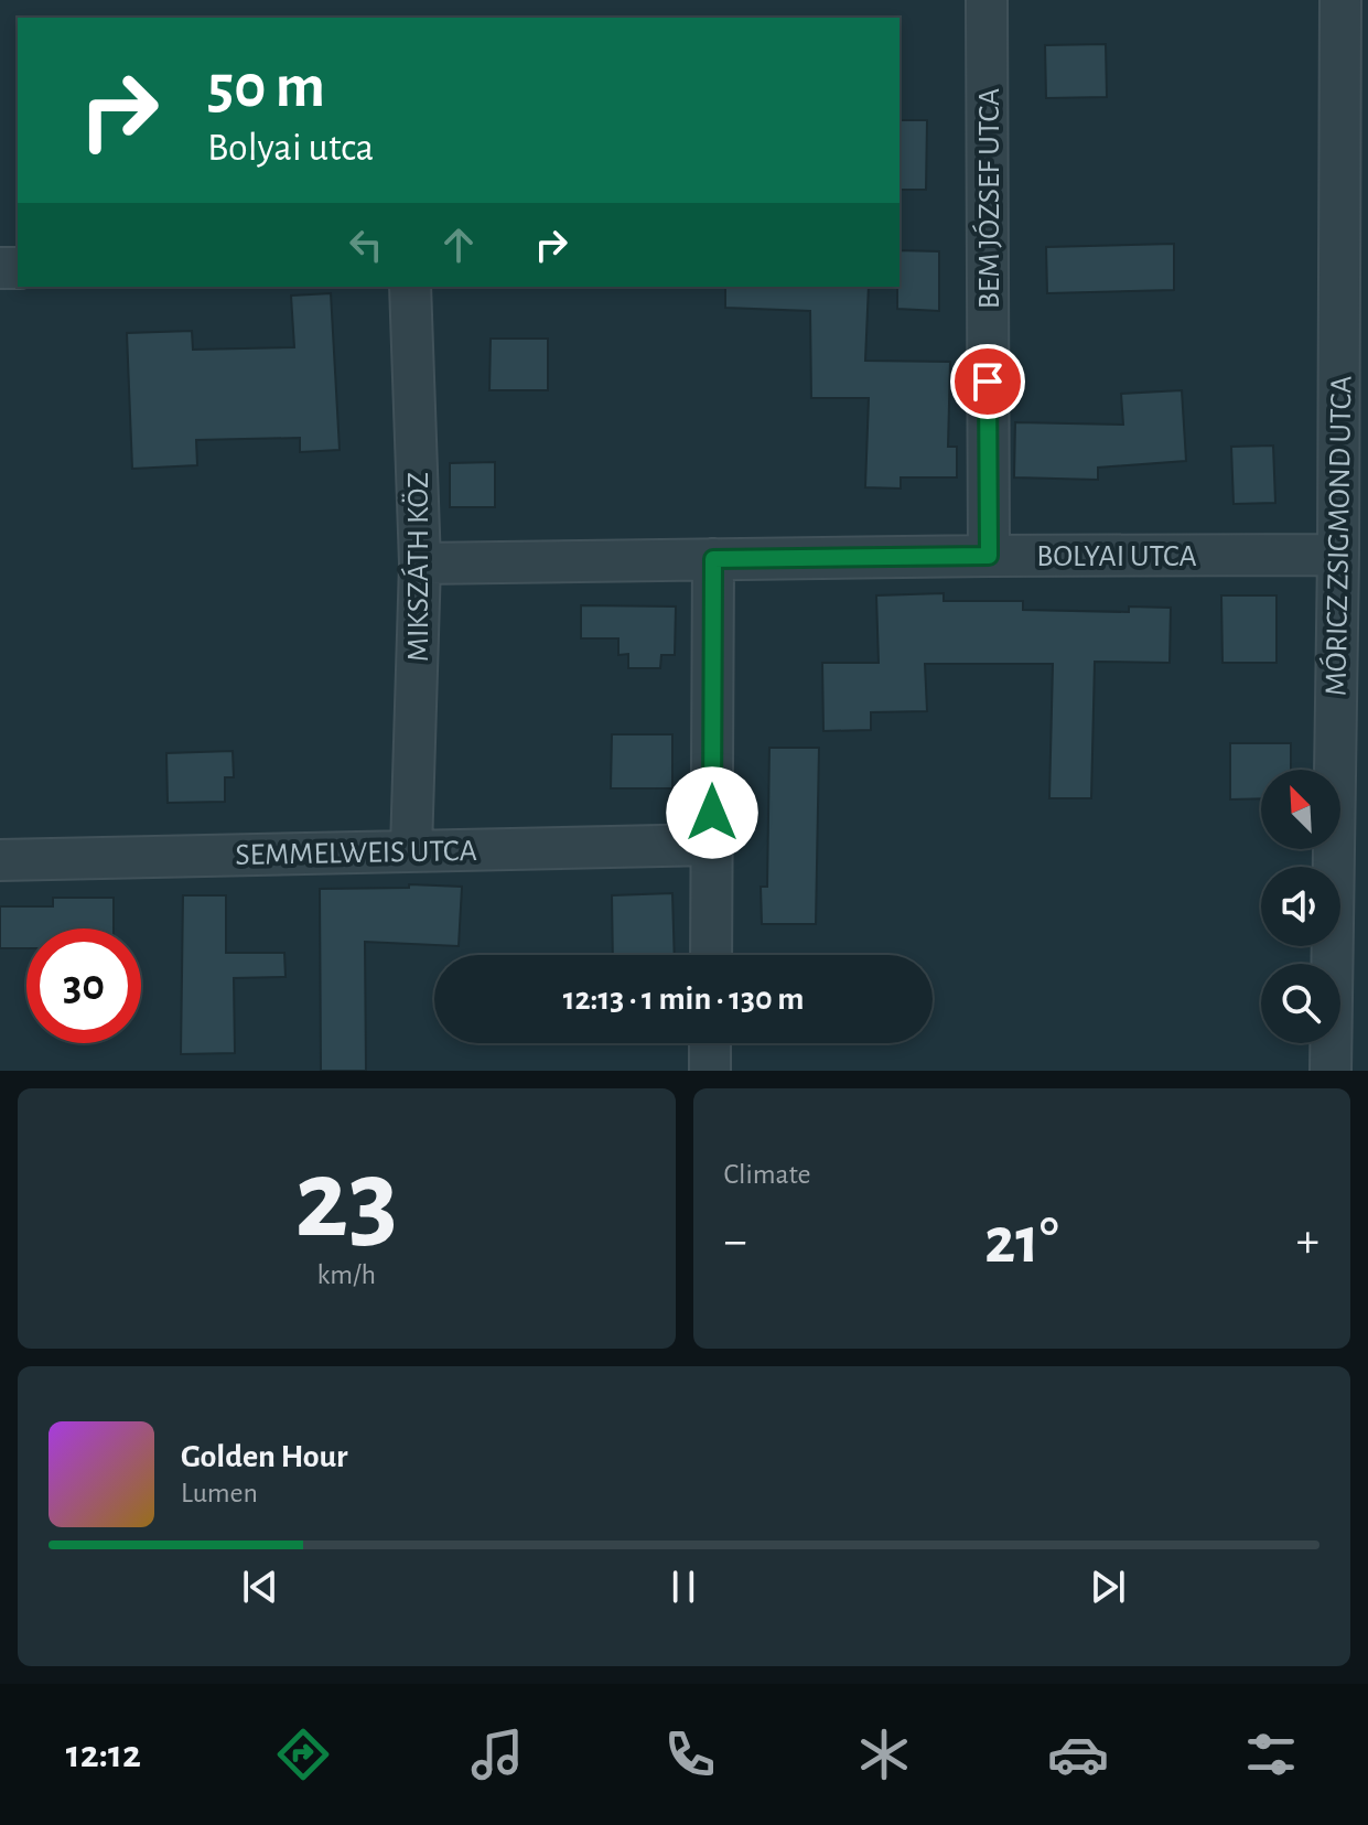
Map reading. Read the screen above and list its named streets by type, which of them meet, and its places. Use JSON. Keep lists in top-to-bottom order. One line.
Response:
{"streets":{"street":["BEM JÓZSEF UTCA","MÓRICZ ZSIGMOND UTCA","BOLYAI UTCA","MIKSZÁTH KÖZ","SEMMELWEIS UTCA"]},"crossings":[["BEM JÓZSEF UTCA","BOLYAI UTCA"],["MÓRICZ ZSIGMOND UTCA","BOLYAI UTCA"],["BOLYAI UTCA","MIKSZÁTH KÖZ"],["MIKSZÁTH KÖZ","SEMMELWEIS UTCA"]],"north":"top left","page":{"turn":["50 m","Bolyai utca"],"limit":"30","trip":"12:13 · 1 min · 130 m","tile":[["23","km/h"],"Climate"],"heat":["−","21°","+"],"song":["Golden Hour","Lumen"],"tabs":"12:12"}}
